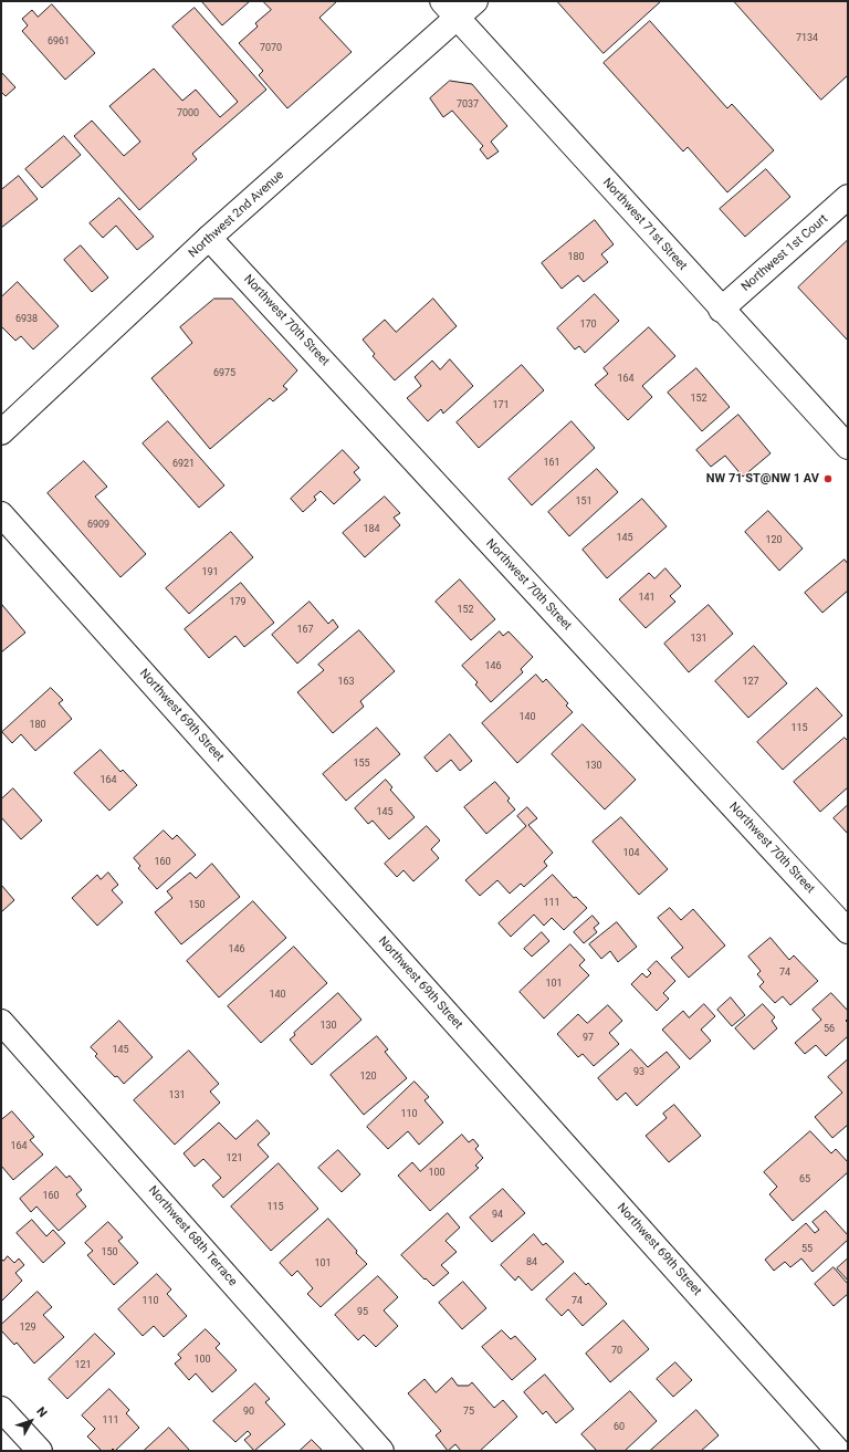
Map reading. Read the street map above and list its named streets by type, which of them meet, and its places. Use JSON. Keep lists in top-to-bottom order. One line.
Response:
{"streets":{"street":["Northwest 2nd Avenue","Northwest 71st Street","Northwest 1st Court","Northwest 70th Street","Northwest 69th Street","Northwest 68th Terrace"]},"crossings":[["Northwest 2nd Avenue","Northwest 71st Street"],["Northwest 2nd Avenue","Northwest 70th Street"],["Northwest 71st Street","Northwest 1st Court"]],"places":["NW 71 ST@NW 1 AV"],"house_numbers":["7134","6961","7070","7037","7000","180","6938","170","6975","164","152","171","161","6921","151","6909","184","145","120","191","141","179","152","167","131","146","163","127","140","180","115","155","130","164","145","104","160","111","150","146","74","101","140","130","56","97","145","93","120","131","110","164","121","100","65","160","115","94","55","150","84","101","110","74","95","129","70","100","121","90","75","111","60"],"north":"top right"}
